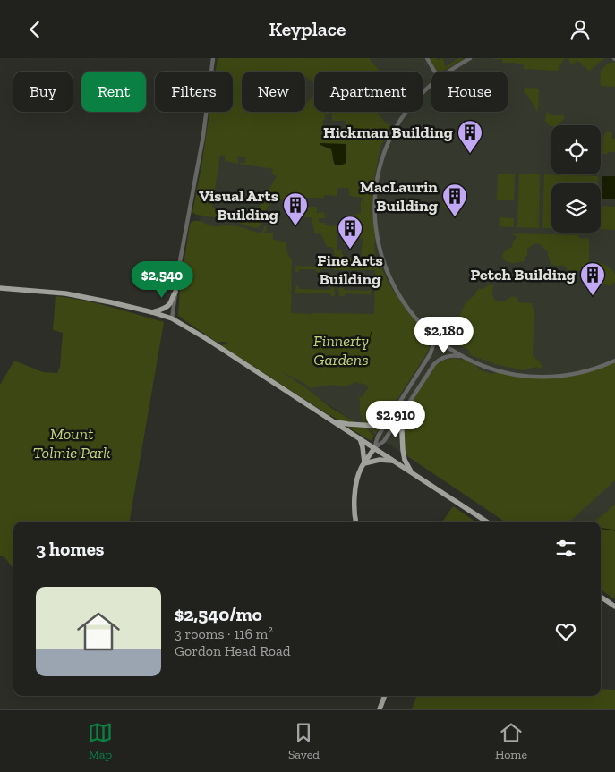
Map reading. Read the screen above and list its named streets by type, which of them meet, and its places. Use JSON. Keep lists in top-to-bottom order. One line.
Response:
{"parks":["Finnerty Gardens","Mount Tolmie Park"],"places":{"building":["Hickman Building","MacLaurin Building","Visual Arts Building","Fine Arts Building","Petch Building"]},"page":{"header":"Keyplace","chip":["Buy","Rent","Filters","New","Apartment","House"],"price":["$2,540","$2,180","$2,910"],"heading":"3 homes","list":[{"name":"$2,540/mo","note":"3 rooms · 116 m² · Gordon Head Road"}],"tabs":["Map","Saved","Home"]}}
